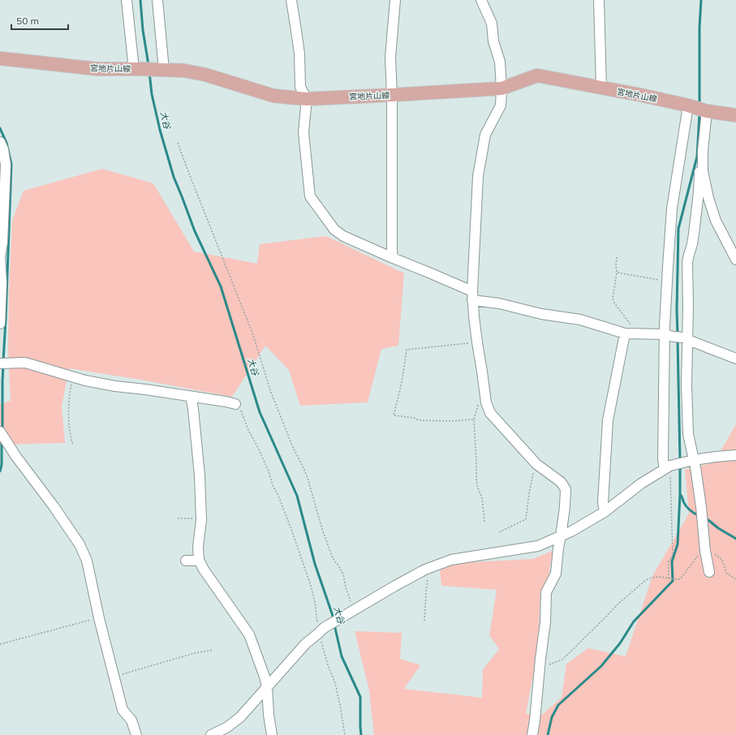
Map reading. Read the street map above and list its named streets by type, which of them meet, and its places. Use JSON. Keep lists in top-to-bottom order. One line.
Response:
{"streets":{"main road":["宮地片山線"]},"water":["大谷"],"scale_bar":"50 m"}
